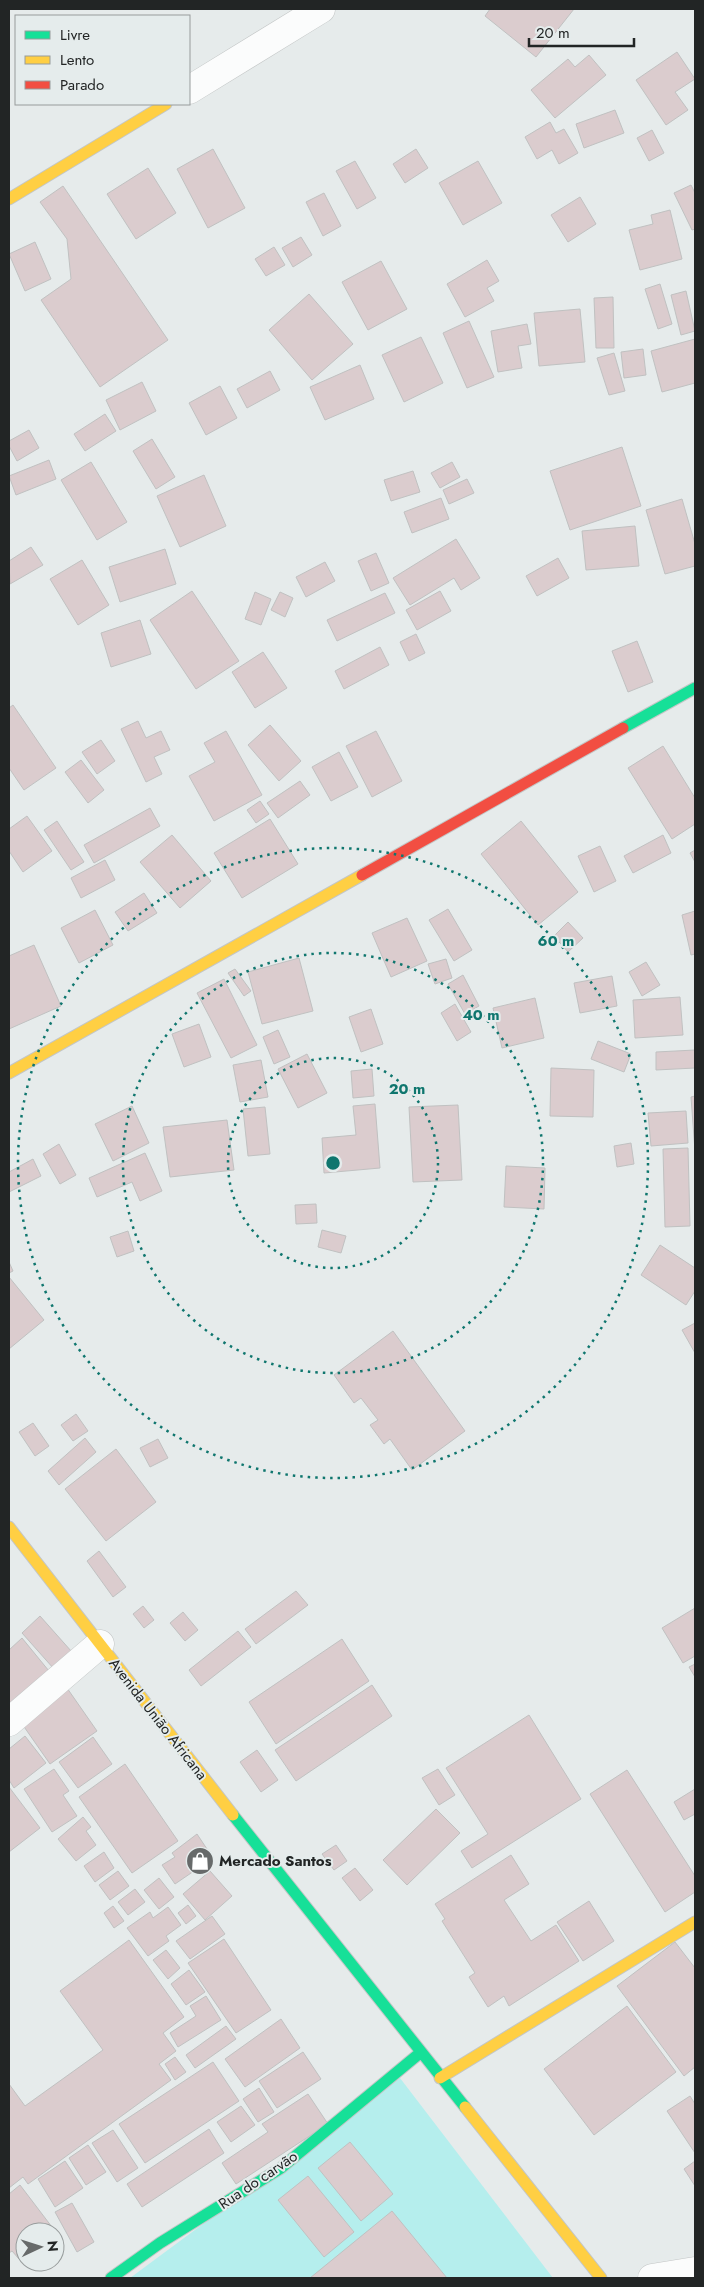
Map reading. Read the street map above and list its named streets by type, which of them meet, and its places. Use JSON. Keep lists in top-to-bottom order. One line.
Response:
{"streets":{"street":["Avenida União Africana","Rua do carvão"]},"crossings":[["Avenida União Africana","Rua do carvão"]],"places":{"shop":["Mercado Santos"]},"legend":["Livre","Lento","Parado"],"scale_bar":"20 m","north":"right","rings":["60 m","40 m","20 m"]}
